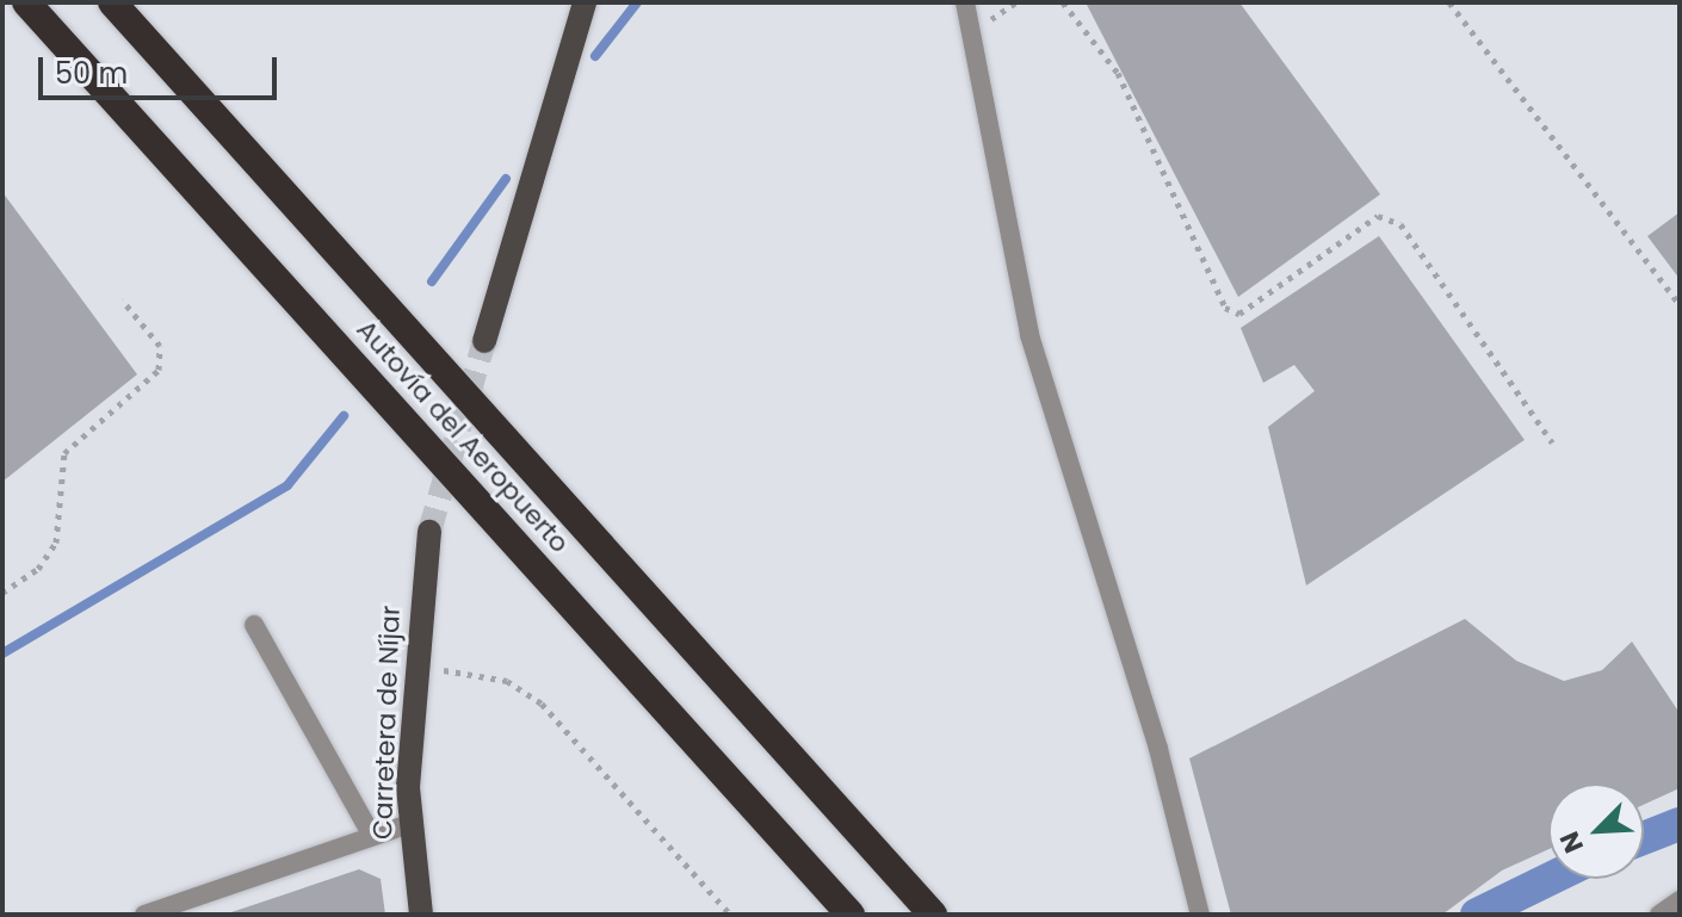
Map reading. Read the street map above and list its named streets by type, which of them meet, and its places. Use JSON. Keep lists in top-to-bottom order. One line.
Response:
{"streets":{"highway":["Autovía del Aeropuerto"],"main road":["Carretera de Níjar"]},"scale_bar":"50 m","north":"bottom left"}
